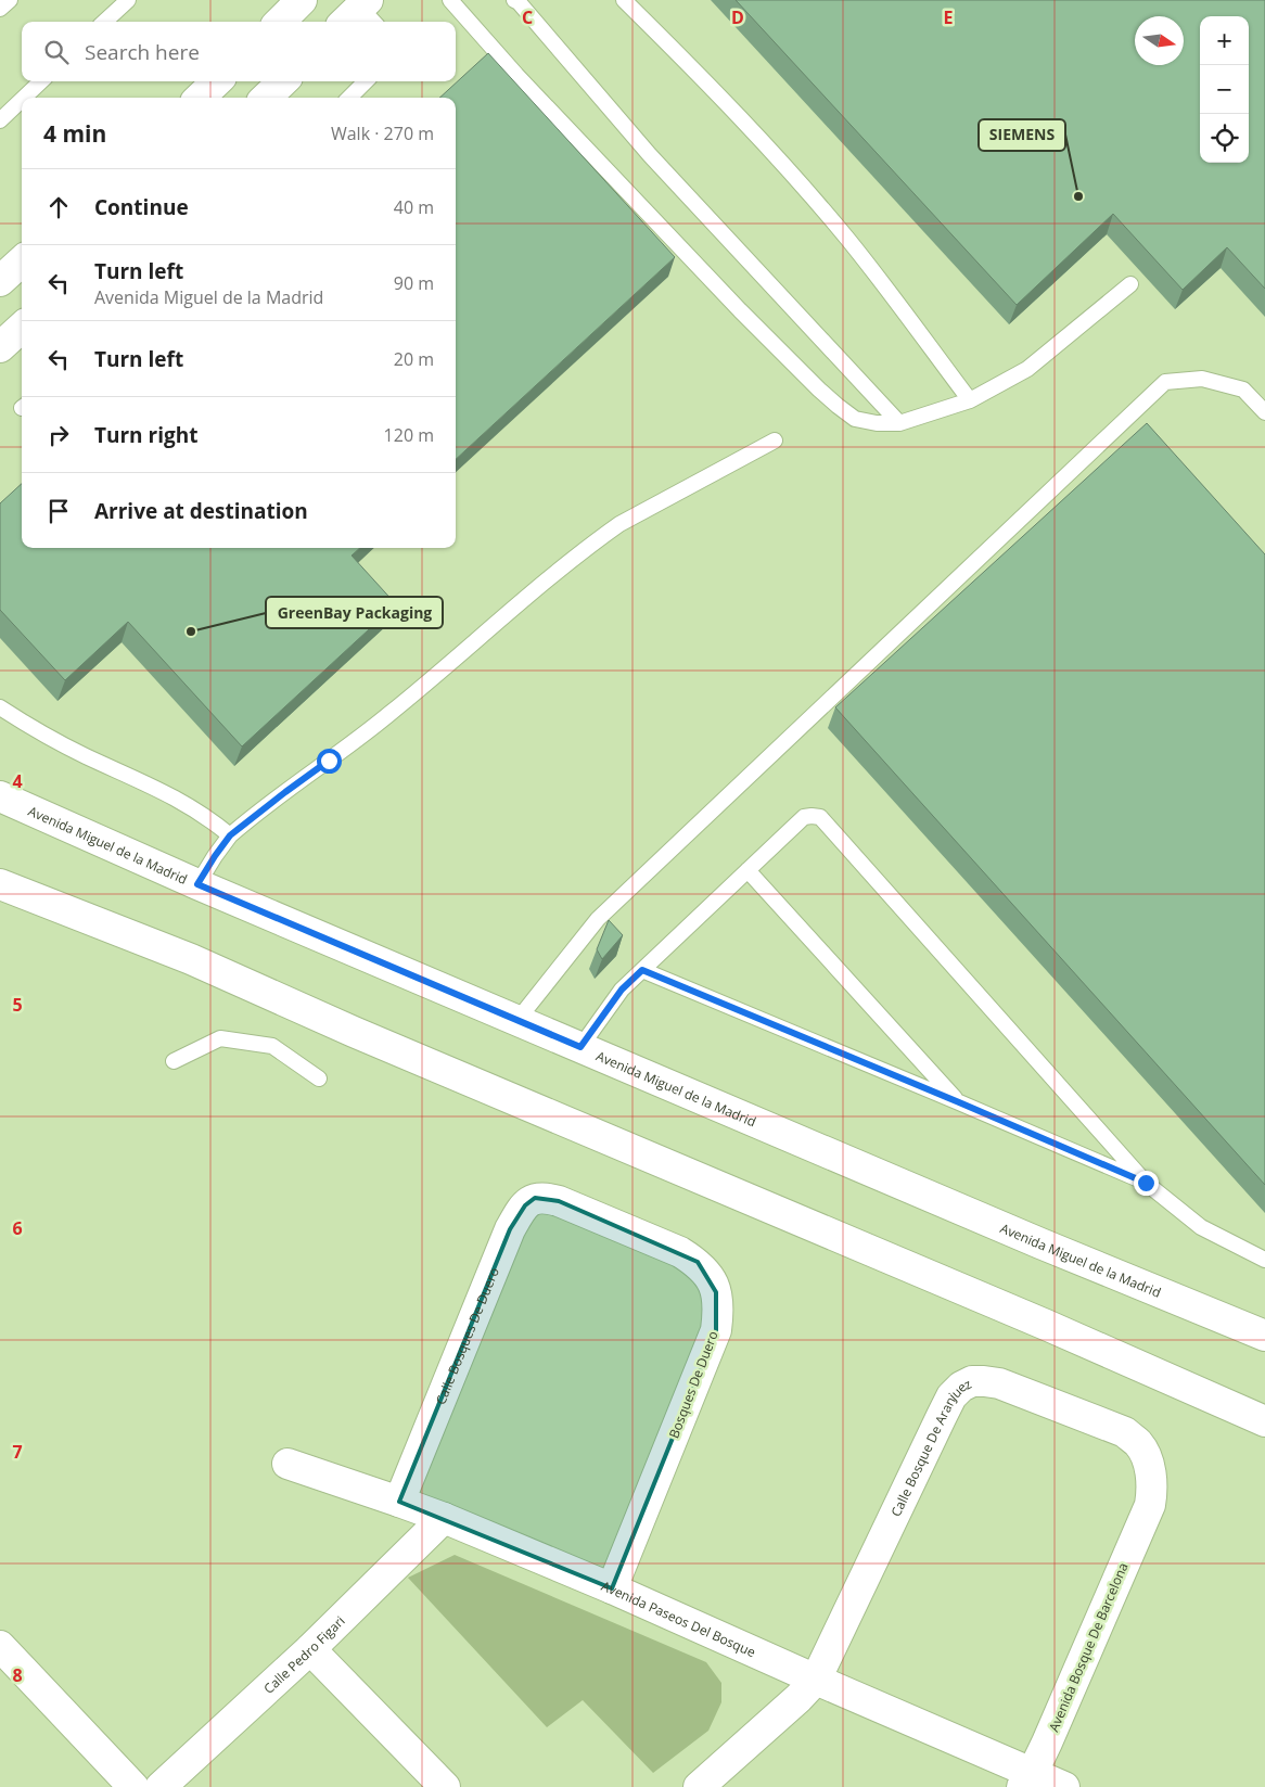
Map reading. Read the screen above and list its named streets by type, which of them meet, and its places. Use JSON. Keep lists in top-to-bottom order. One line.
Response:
{"streets":{"street":["Avenida Miguel de la Madrid","Calle Bosques De Duero","Bosques De Duero","Calle Bosque De Aranjuez","Avenida Paseos Del Bosque","Avenida Bosque De Barcelona","Calle Pedro Figari"]},"crossings":[["Calle Bosques De Duero","Bosques De Duero"],["Calle Bosques De Duero","Avenida Paseos Del Bosque"],["Bosques De Duero","Avenida Paseos Del Bosque"],["Calle Bosque De Aranjuez","Avenida Paseos Del Bosque"],["Calle Bosque De Aranjuez","Avenida Bosque De Barcelona"],["Avenida Paseos Del Bosque","Avenida Bosque De Barcelona"],["Avenida Paseos Del Bosque","Calle Pedro Figari"]],"places":["SIEMENS","GreenBay Packaging"],"north":"right","page":{"map_buttons":["+","−"],"search":"Search here","heading":["4 min","Walk · 270 m"],"list":[["Continue","40 m"],["Turn left","Avenida Miguel de la Madrid","90 m"],["Turn left","20 m"],["Turn right","120 m"],"Arrive at destination"]},"grid":{"columns":["C","D","E"],"rows":["4","5","6","7","8"]}}
